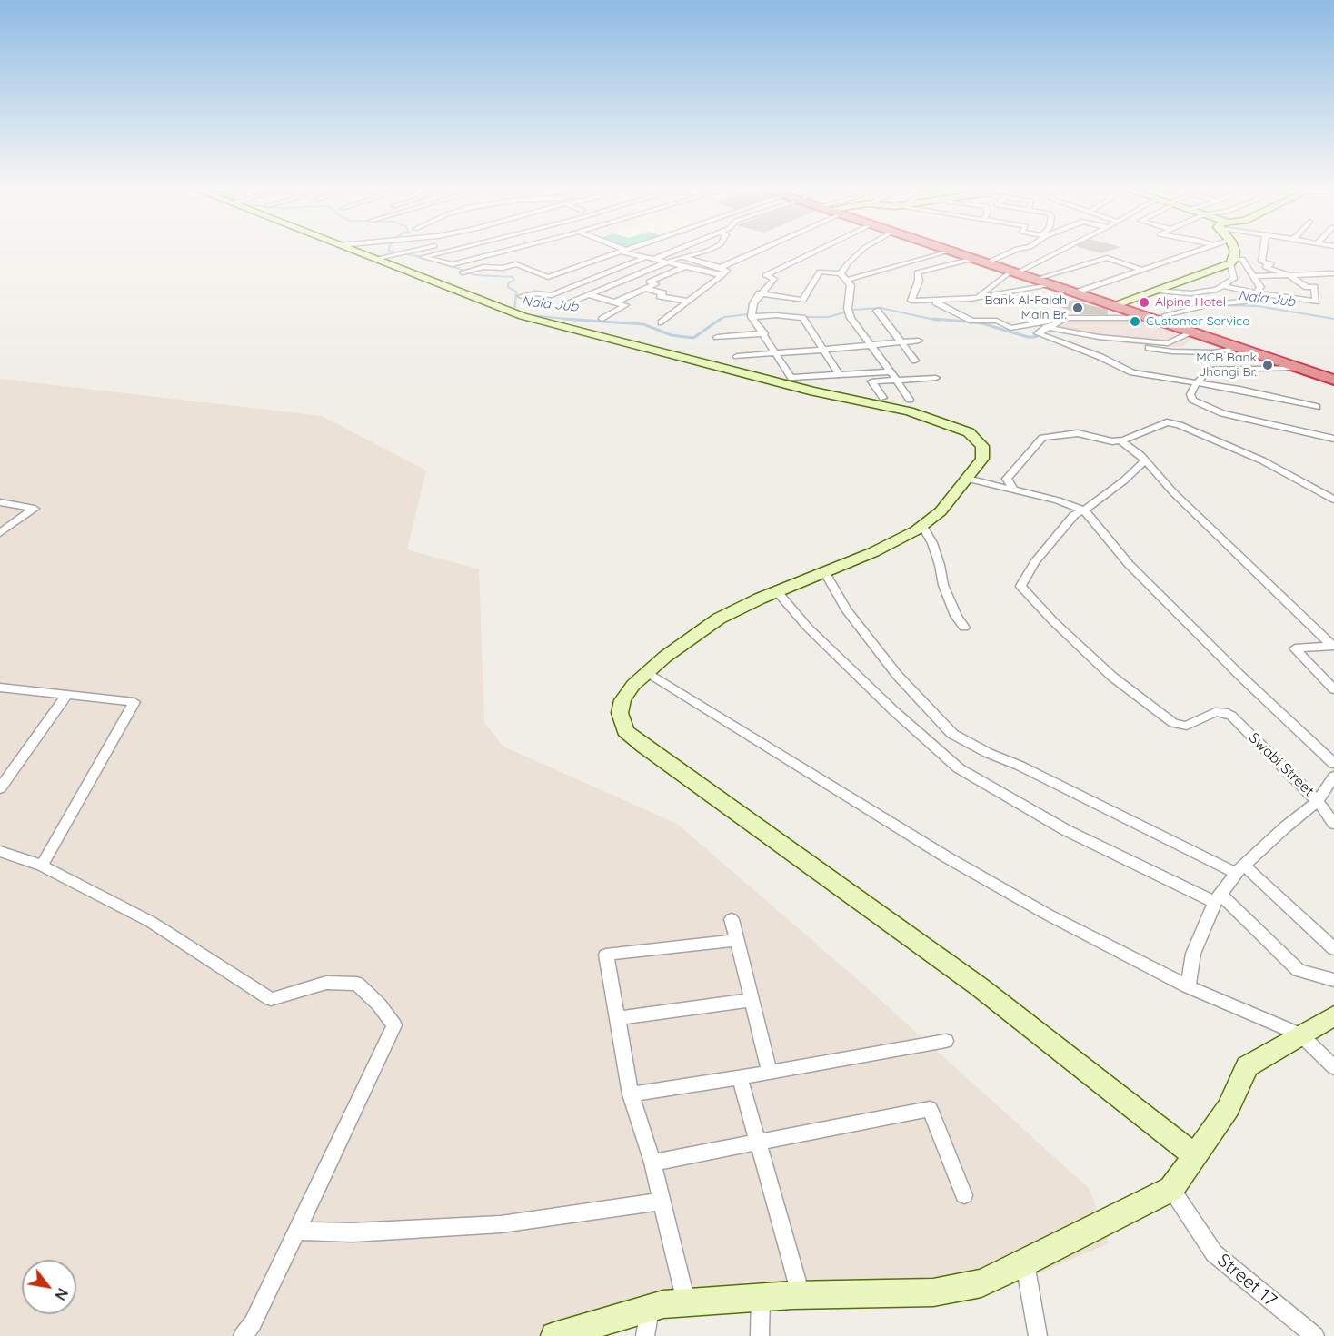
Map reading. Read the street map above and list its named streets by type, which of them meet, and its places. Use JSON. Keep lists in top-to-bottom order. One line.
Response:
{"streets":{"street":["Swabi Street","Street 17"]},"water":["Nala Jub"],"places":["Alpine Hotel","Bank Al-Falah Main Br.","Customer Service","MCB Bank Jhangi Br."],"north":"bottom right"}
